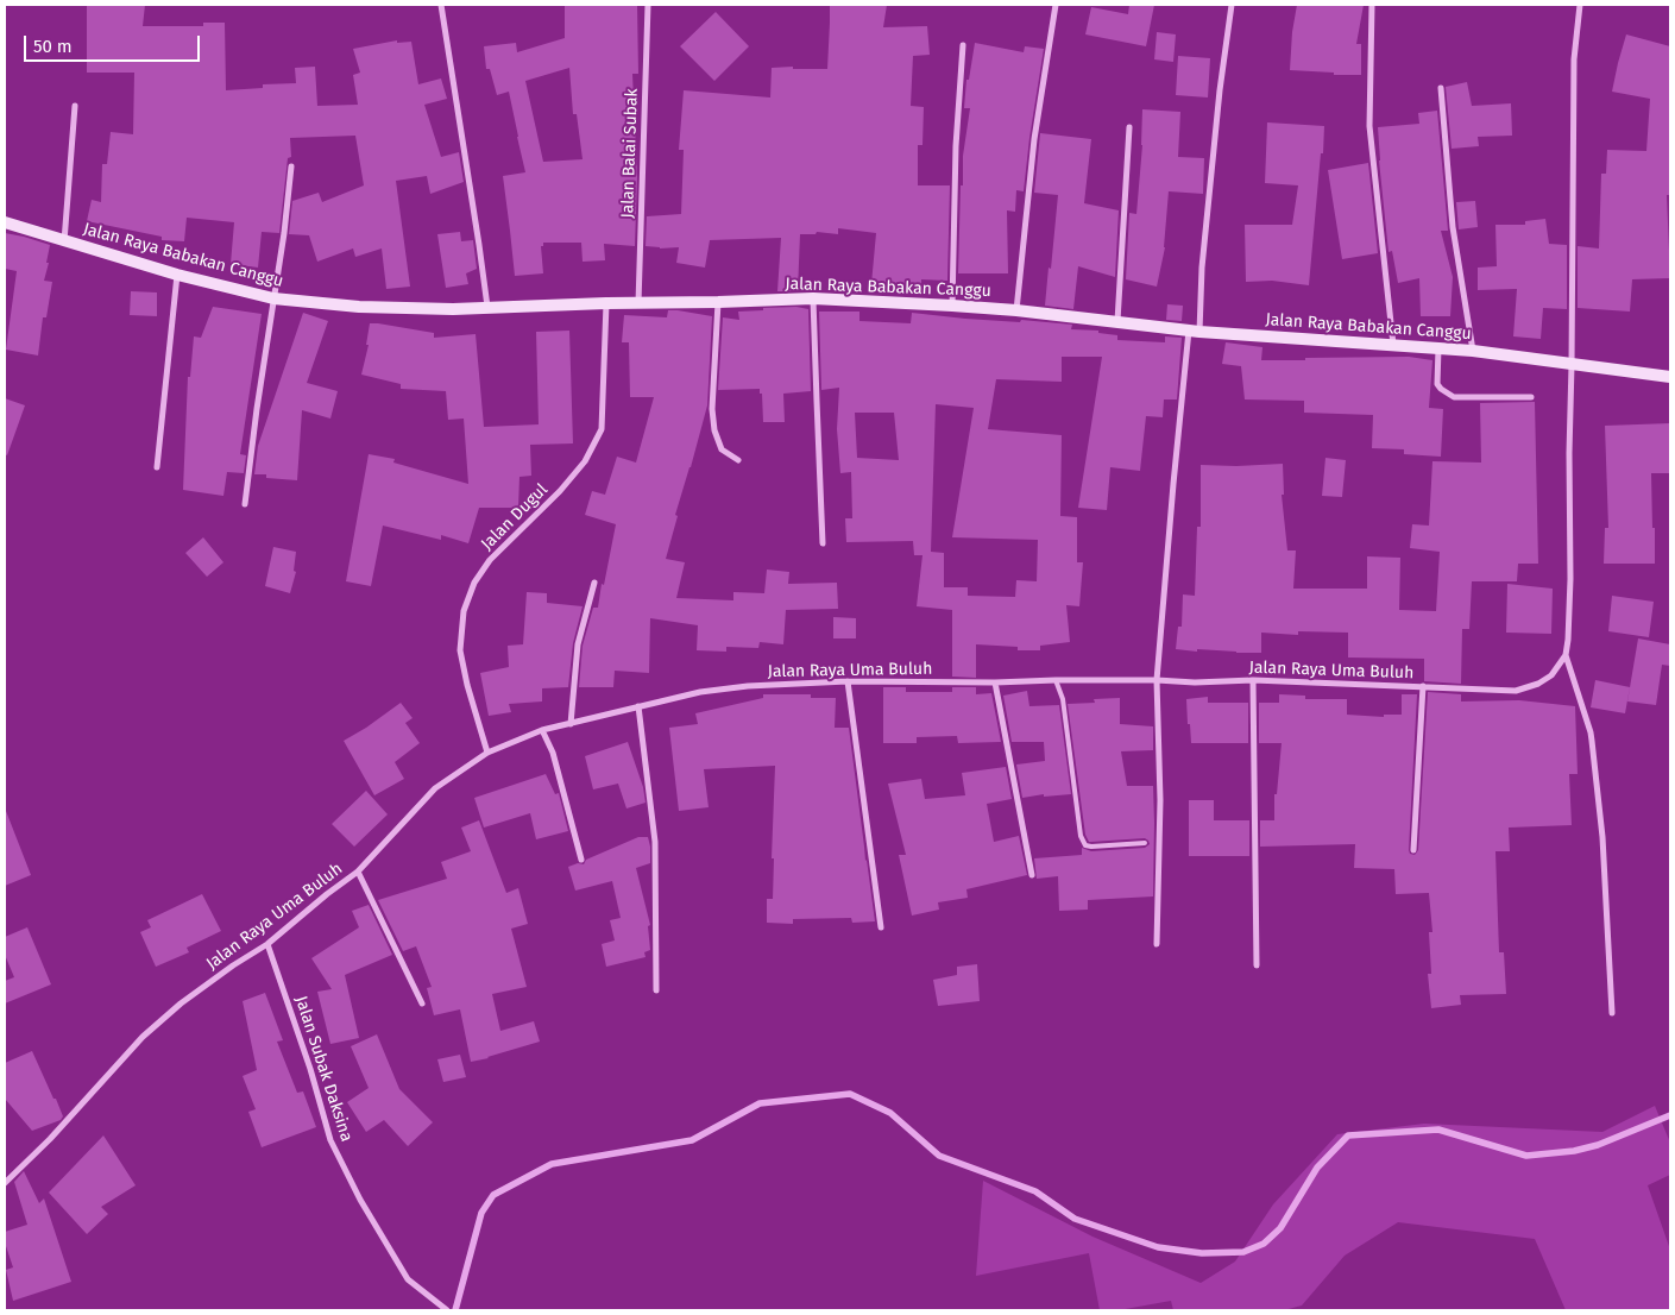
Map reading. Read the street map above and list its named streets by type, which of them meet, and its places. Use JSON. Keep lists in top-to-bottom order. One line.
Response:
{"streets":{"street":["Jalan Balai Subak","Jalan Raya Babakan Canggu","Jalan Dugul","Jalan Raya Uma Buluh","Jalan Subak Daksina"]},"crossings":[["Jalan Balai Subak","Jalan Raya Babakan Canggu"],["Jalan Raya Babakan Canggu","Jalan Dugul"],["Jalan Dugul","Jalan Raya Uma Buluh"],["Jalan Raya Uma Buluh","Jalan Subak Daksina"]],"scale_bar":"50 m"}
